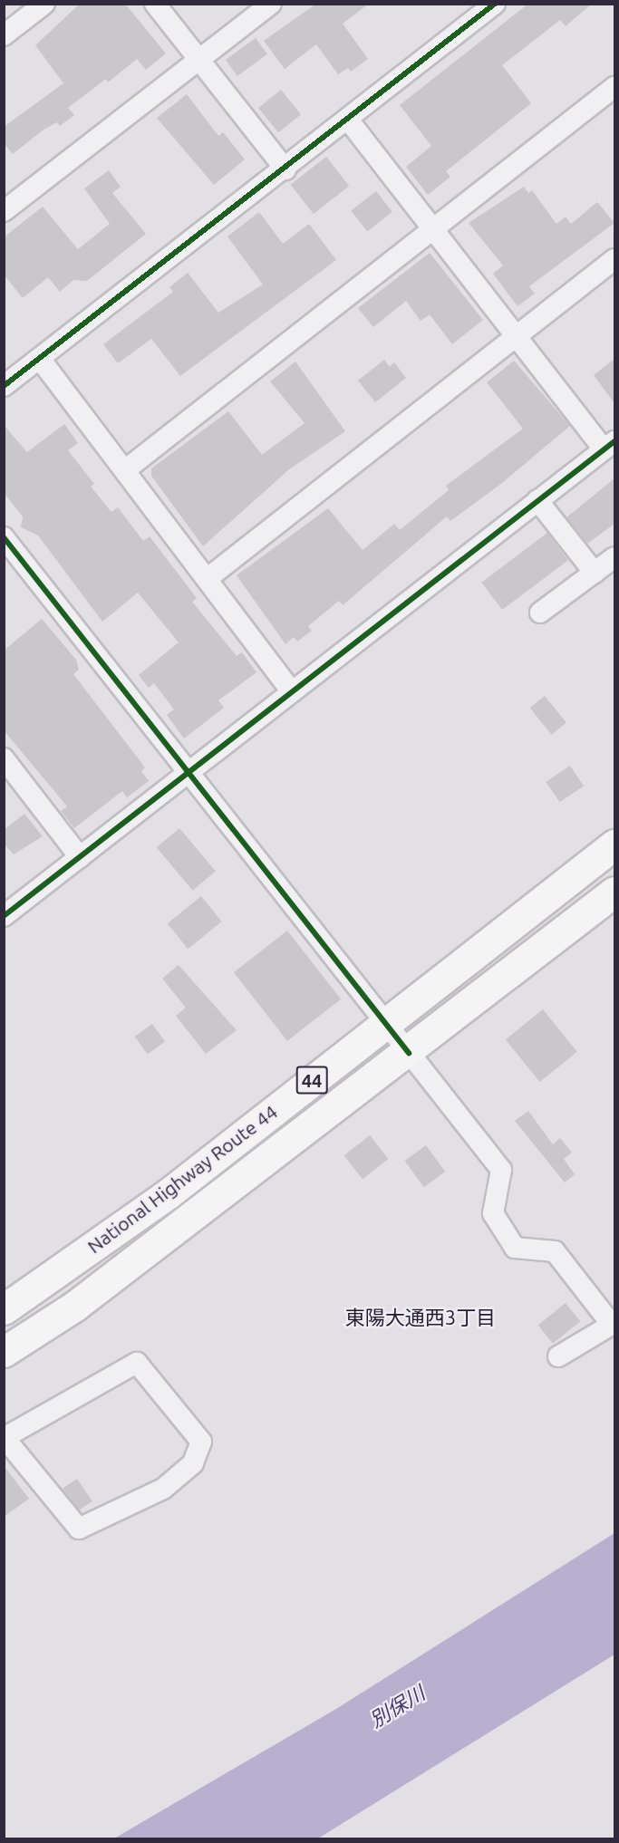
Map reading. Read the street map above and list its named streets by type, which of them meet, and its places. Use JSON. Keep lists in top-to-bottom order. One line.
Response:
{"streets":{"highway":["44","National Highway Route 44"]},"districts":["東陽大通西3丁目"],"water":["別保川"]}
